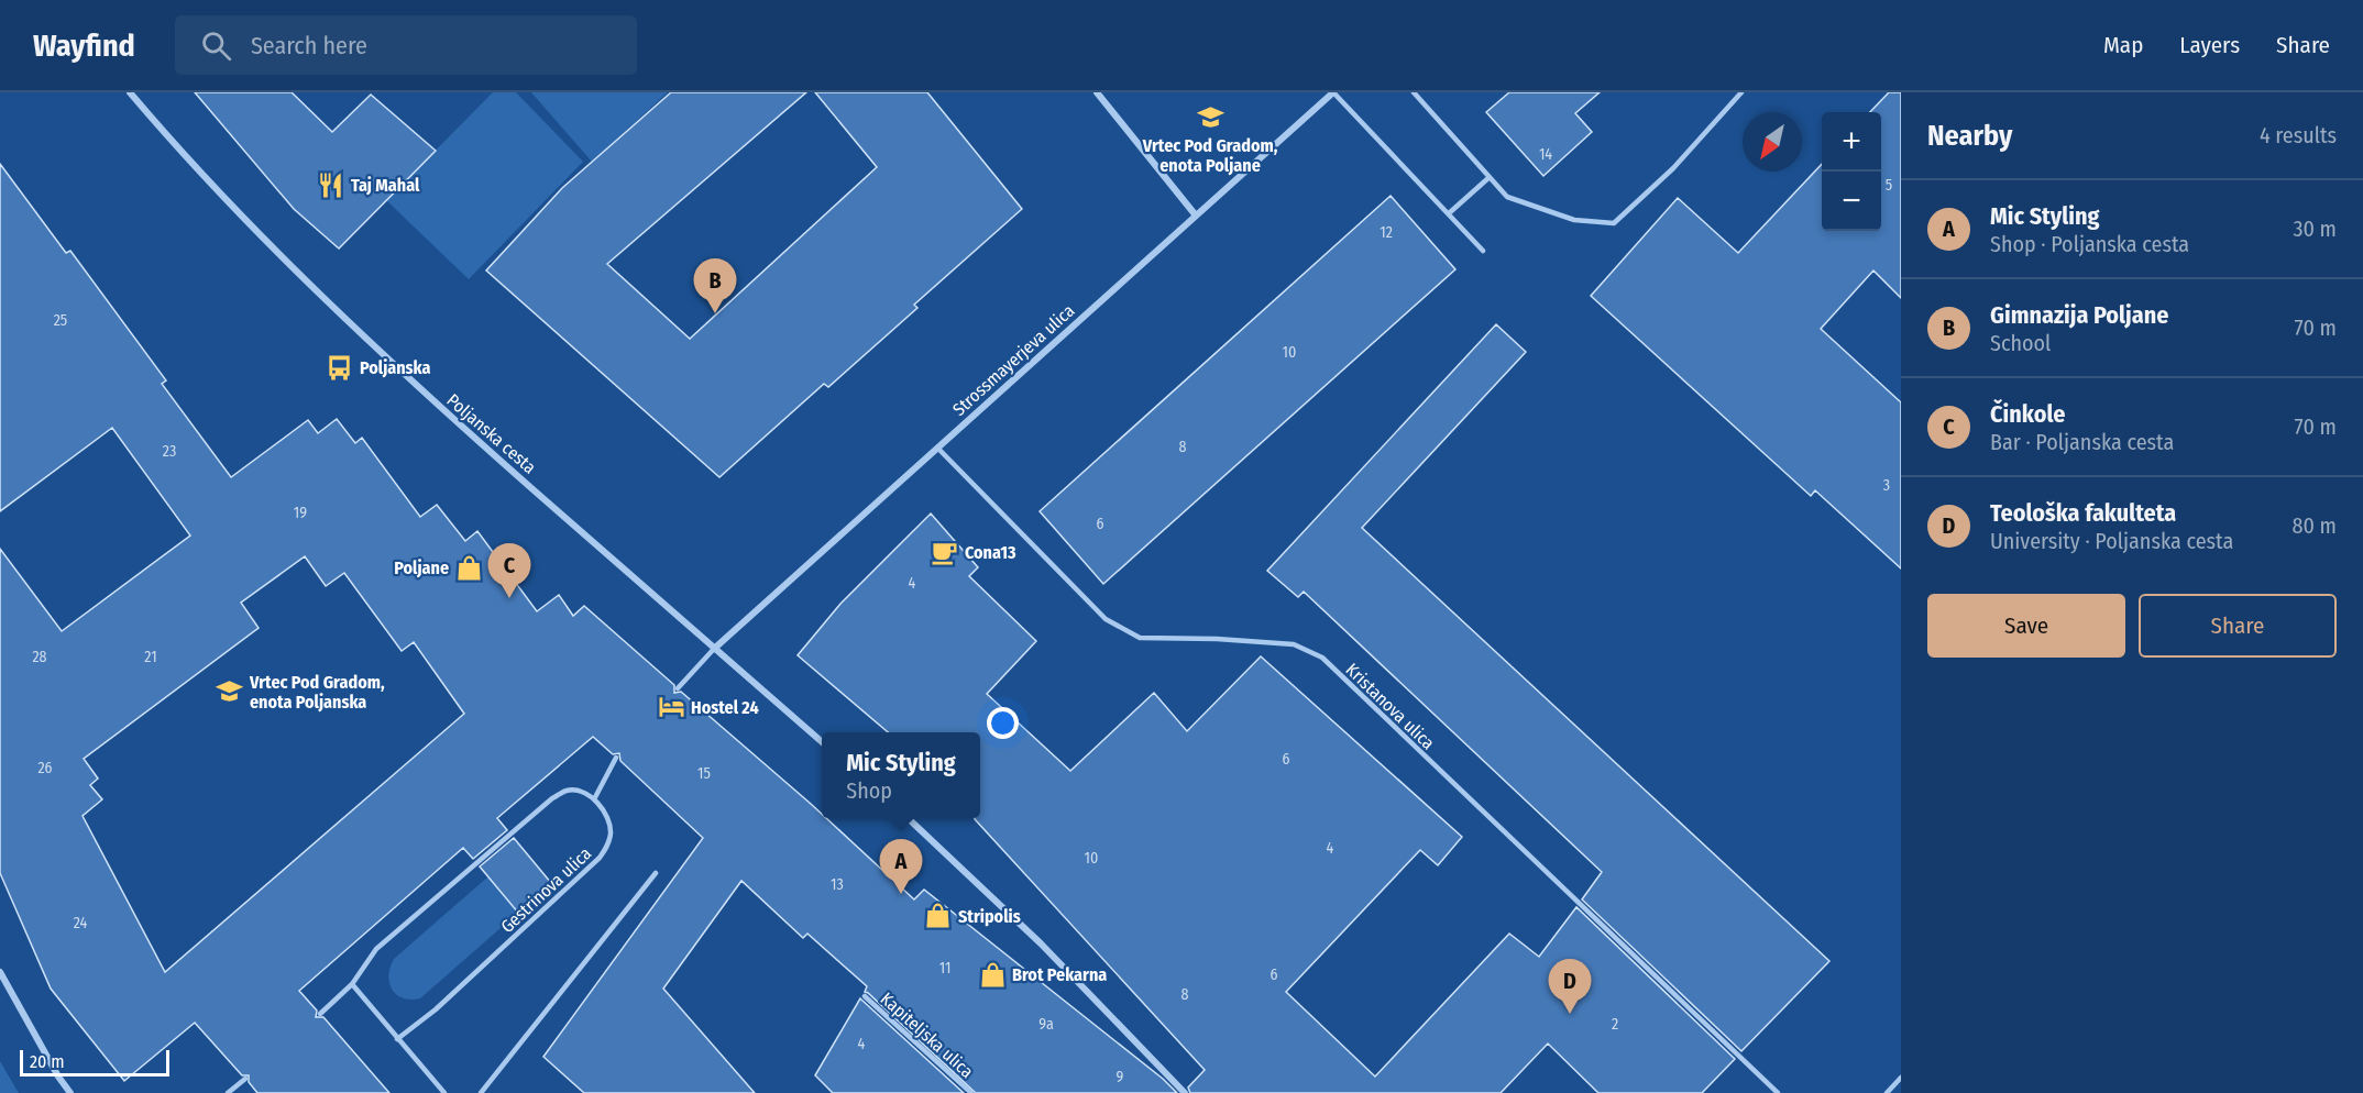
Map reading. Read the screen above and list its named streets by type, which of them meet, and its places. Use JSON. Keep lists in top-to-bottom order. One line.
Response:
{"streets":{"street":["Strossmayerjeva ulica","Poljanska cesta"],"lane":["Kristanova ulica","Gestrinova ulica","Kapiteljska ulica"]},"crossings":[["Strossmayerjeva ulica","Poljanska cesta"],["Strossmayerjeva ulica","Kristanova ulica"]],"places":{"school or university":["Vrtec Pod Gradom, enota Poljane","Vrtec Pod Gradom, enota Poljanska"],"restaurant":["Taj Mahal"],"bus stop":["Poljanska"],"cafe":["Cona13"],"shop":["Poljane","Stripolis","Brot Pekarna"],"hotel":["Hostel 24"]},"house_numbers":["14","5","12","25","10","8","23","3","19","6","4","28","21","6","26","15","4","10","13","24","11","6","8","9a","2","4","9"],"scale_bar":"20 m","north":"bottom left","page":{"header":"Wayfind","search":"Search here","nav":["Map","Layers","Share"],"heading":["Nearby","4 results"],"map_buttons":["+","−"],"list":[{"mark":"A","name":"Mic Styling","note":"Shop · Poljanska cesta","value":"30 m"},{"mark":"B","name":"Gimnazija Poljane","note":"School","value":"70 m"},{"mark":"C","name":"Činkole","note":"Bar · Poljanska cesta","value":"70 m"},{"mark":"D","name":"Teološka fakulteta","note":"University · Poljanska cesta","value":"80 m"}],"pins":["B","C","A","D"],"buttons":["Save","Share"],"popup":["Mic Styling","Shop"],"scale":"20 m"}}
